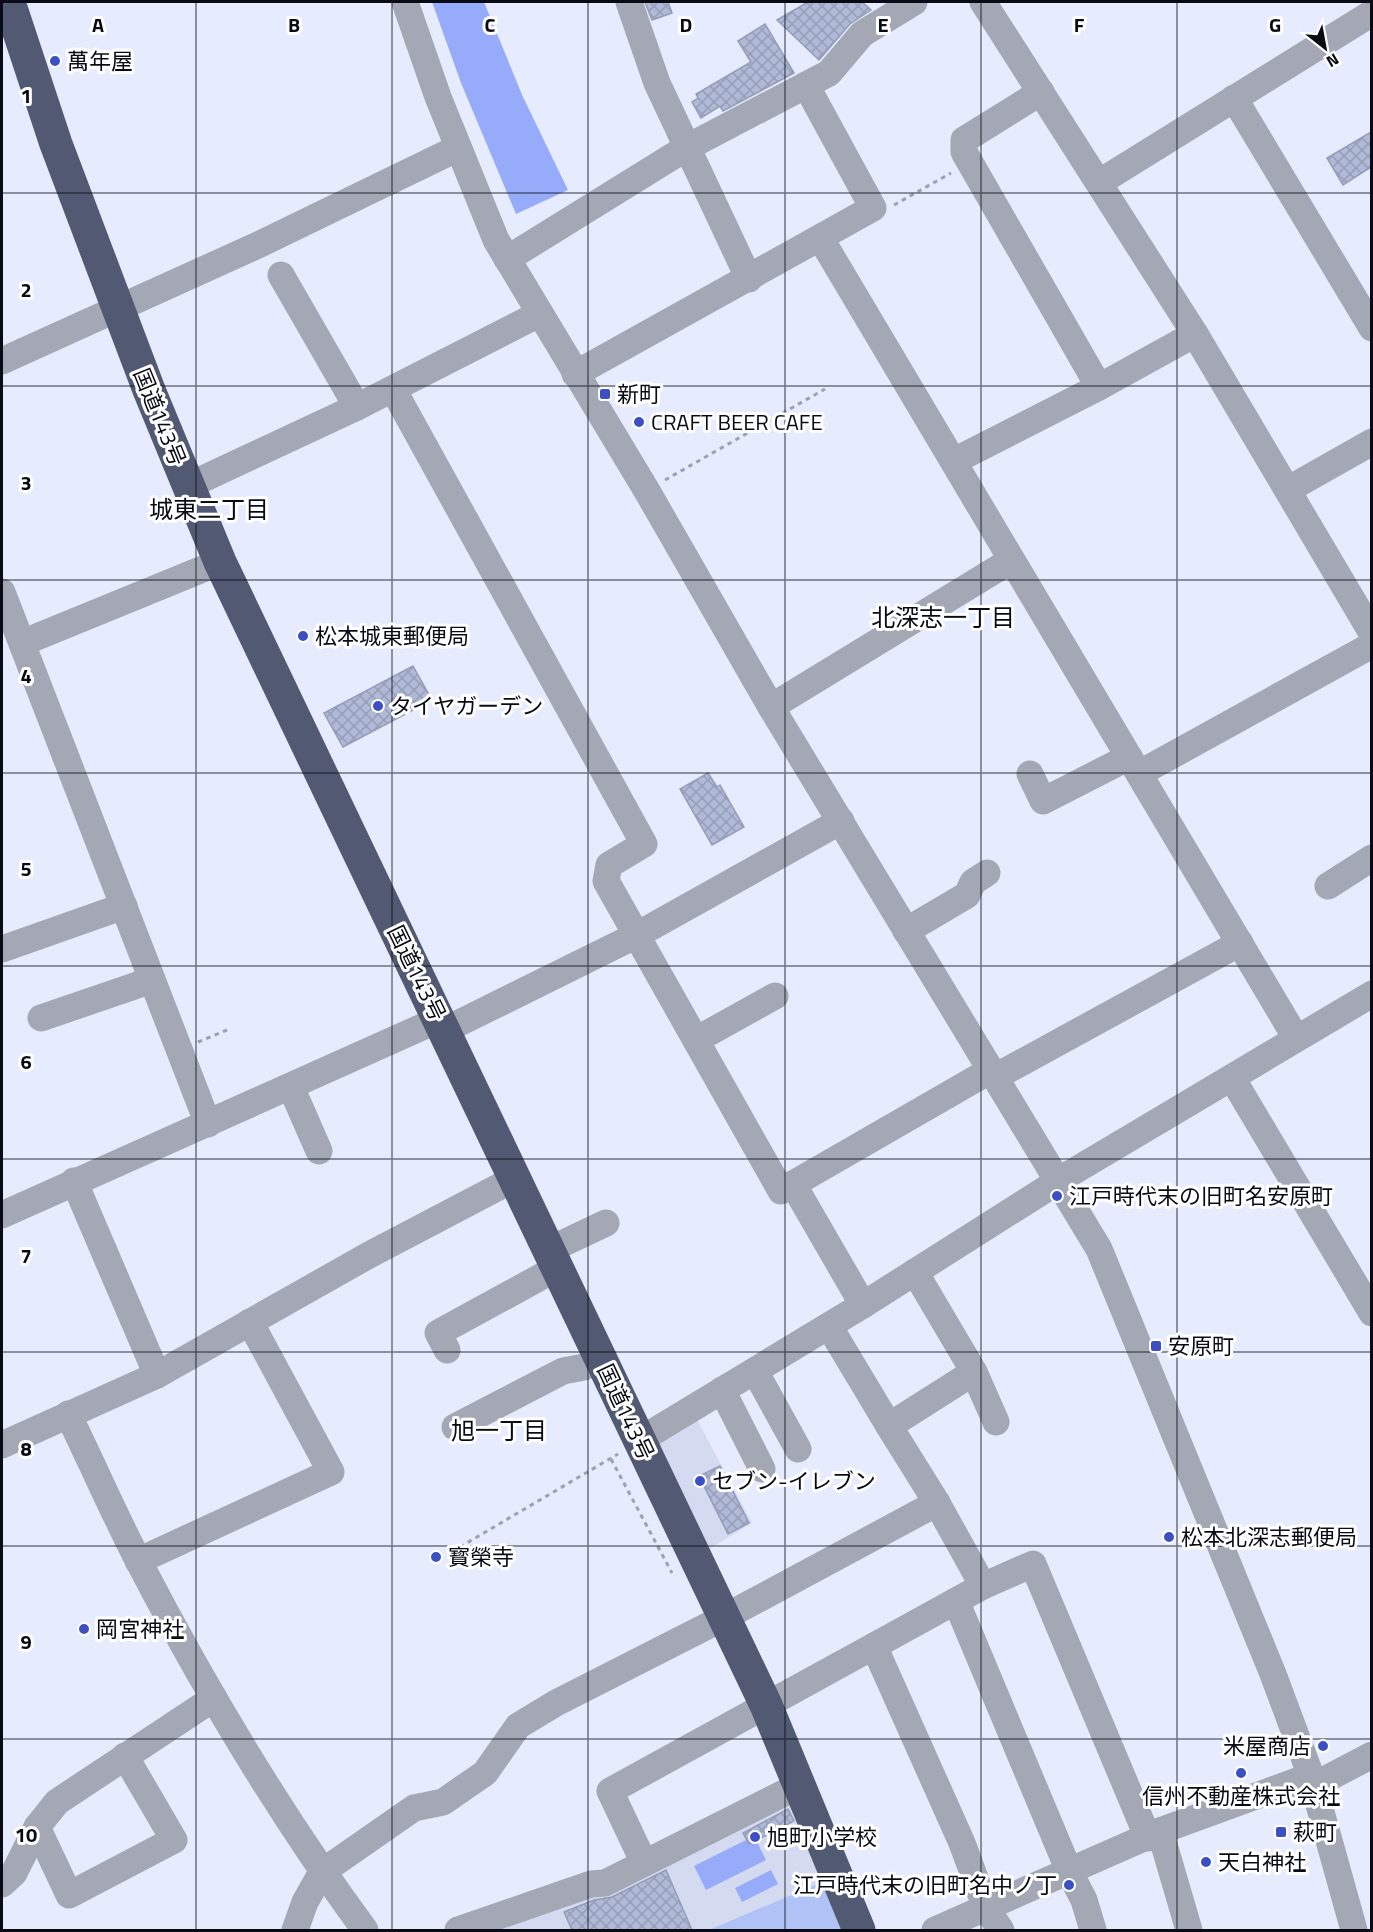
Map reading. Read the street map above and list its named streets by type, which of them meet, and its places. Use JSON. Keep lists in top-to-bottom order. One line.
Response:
{"streets":{"highway":["国道143号"]},"districts":["城東二丁目","北深志一丁目","旭一丁目"],"places":{"other":["萬年屋","CRAFT BEER CAFE","松本城東郵便局","タイヤガーデン","江戸時代末の旧町名安原町","セブン-イレブン","松本北深志郵便局","寳榮寺","岡宮神社","米屋商店","信州不動産株式会社","旭町小学校","天白神社","江戸時代末の旧町名中ノ丁"],"transit":["新町","安原町","萩町"]},"north":"bottom right","grid":{"columns":["A","B","C","D","E","F","G"],"rows":["1","2","3","4","5","6","7","8","9","10"]}}
